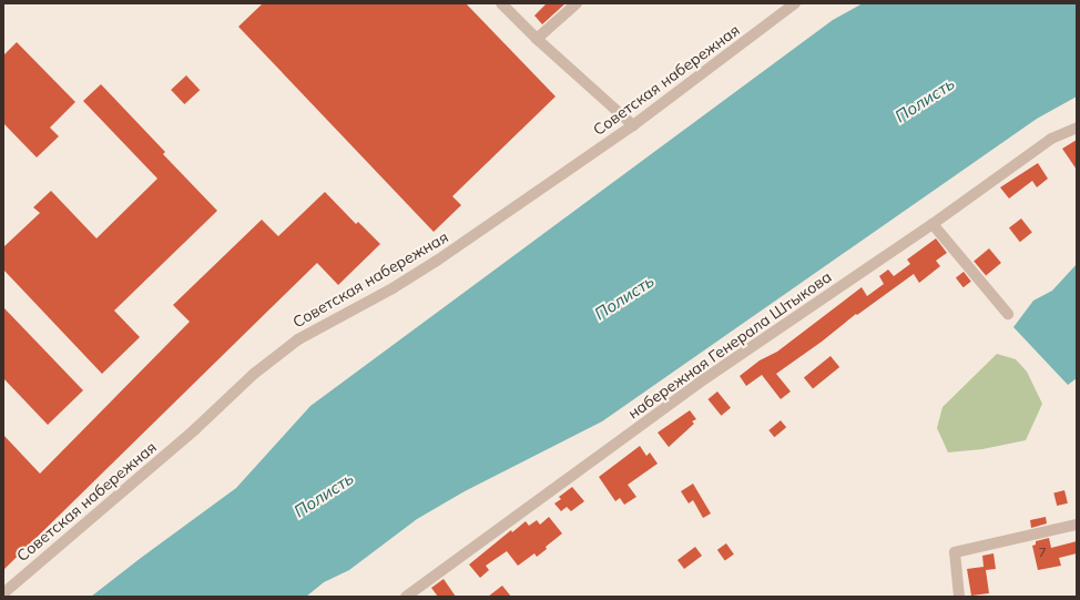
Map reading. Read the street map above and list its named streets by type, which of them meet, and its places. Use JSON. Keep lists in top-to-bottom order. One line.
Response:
{"streets":{"street":["Советская набережная","набережная Генерала Штыкова"]},"water":["Полисть"],"house_numbers":["7"]}
